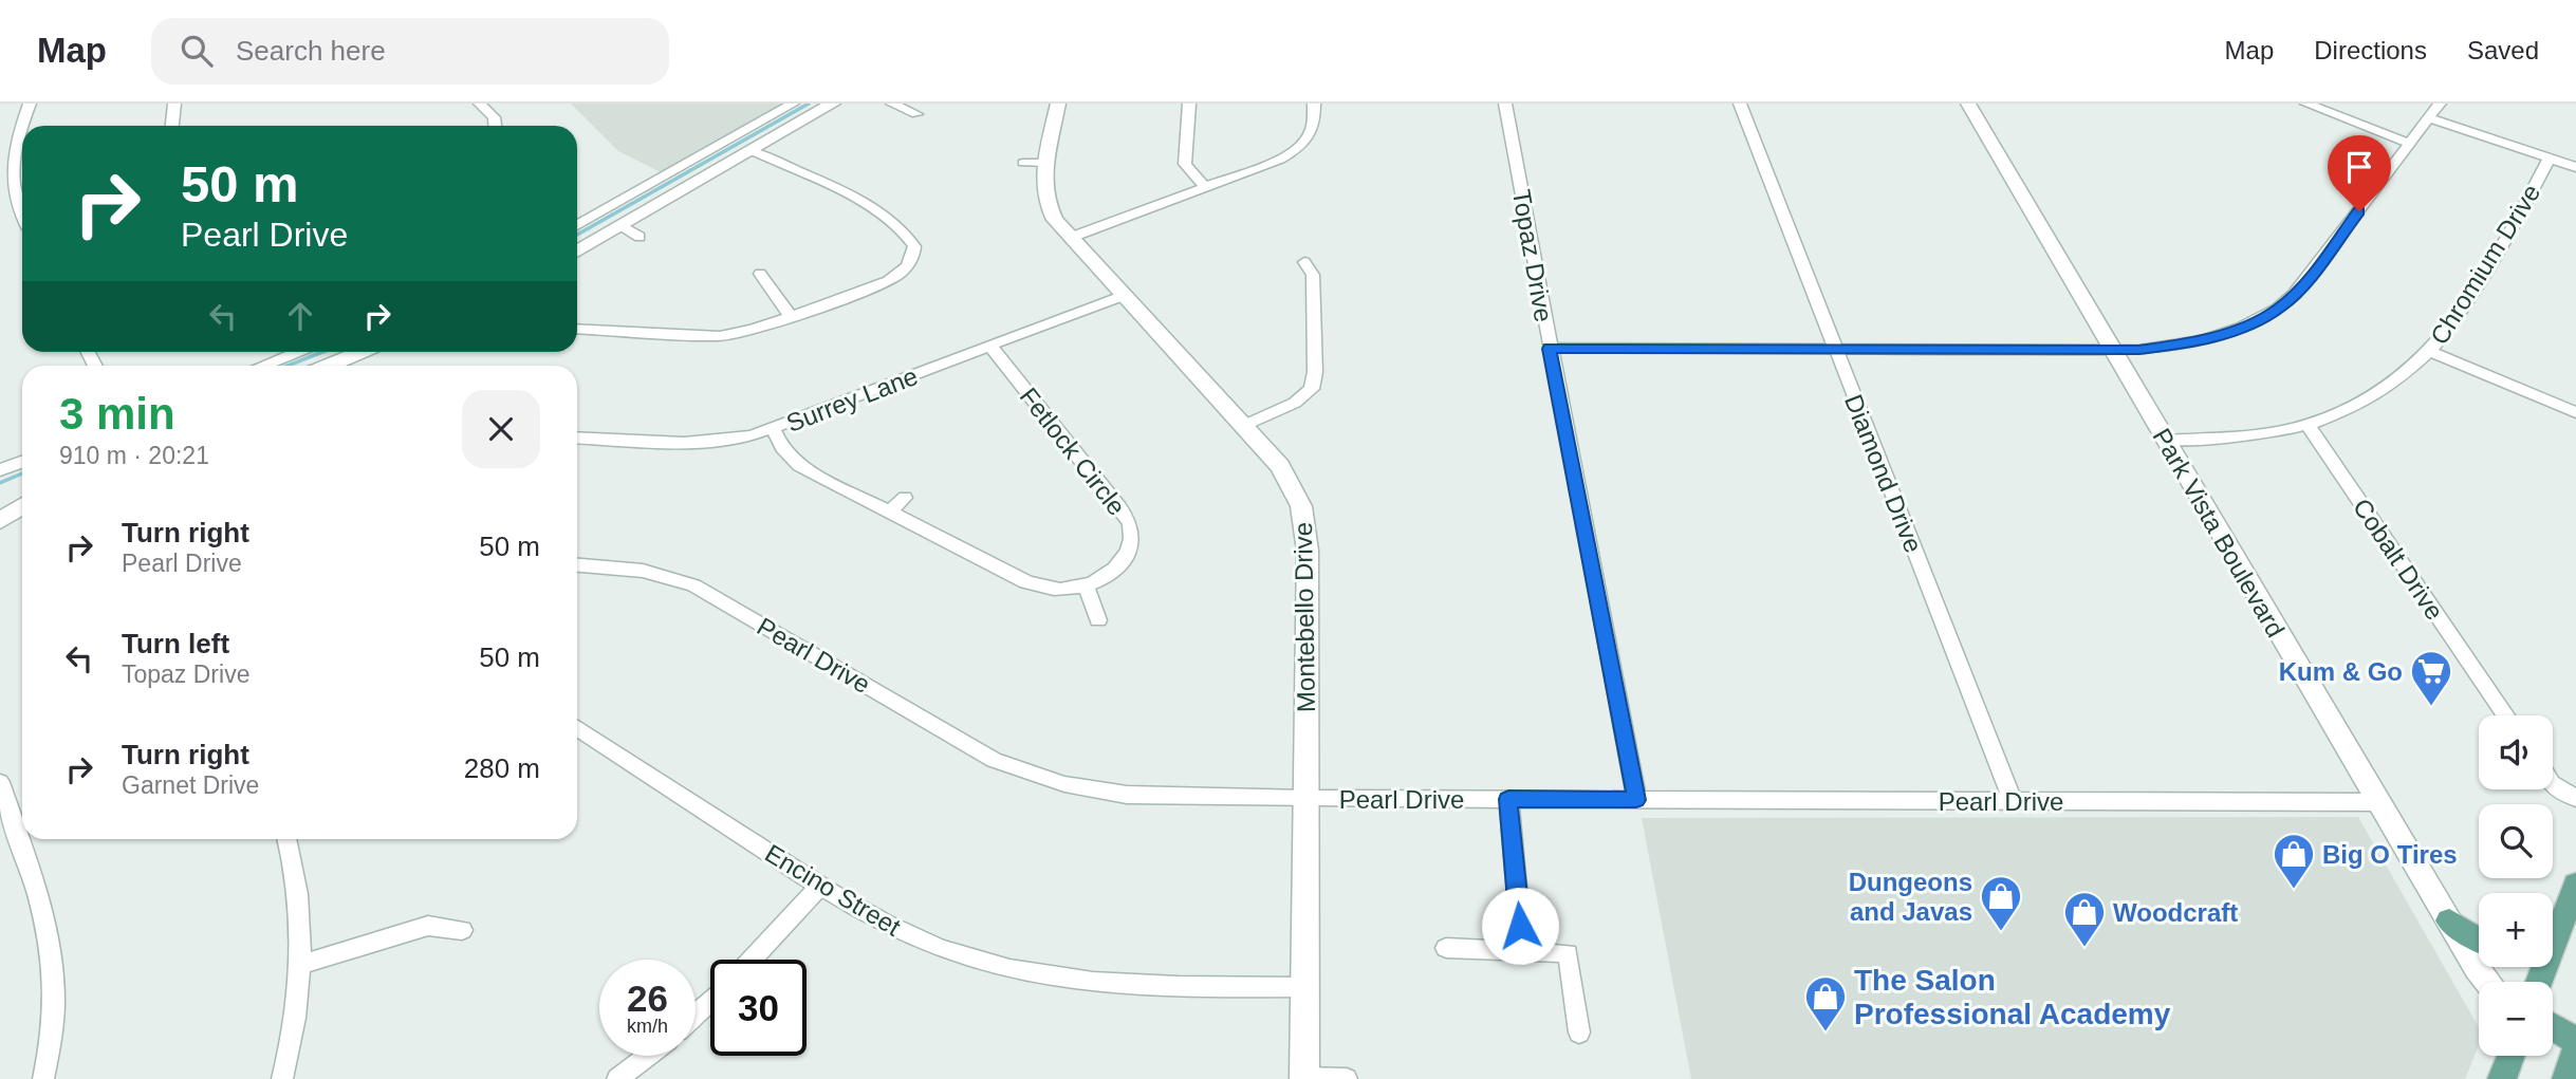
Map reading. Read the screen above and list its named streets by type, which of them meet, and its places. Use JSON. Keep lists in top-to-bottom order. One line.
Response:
{"streets":{"street":["Topaz Drive","Chromium Drive","Surrey Lane","Fetlock Circle","Diamond Drive","Park Vista Boulevard","Cobalt Drive","Montebello Drive","Pearl Drive","Encino Street"]},"crossings":[["Topaz Drive","Pearl Drive"],["Chromium Drive","Park Vista Boulevard"],["Chromium Drive","Cobalt Drive"],["Surrey Lane","Fetlock Circle"],["Surrey Lane","Montebello Drive"],["Diamond Drive","Pearl Drive"],["Park Vista Boulevard","Pearl Drive"],["Montebello Drive","Pearl Drive"],["Montebello Drive","Encino Street"]],"places":{"supermarket":["Kum & Go"],"shop":["Big O Tires","Dungeons and Javas","Woodcraft","The Salon Professional Academy"]},"page":{"header":"Map","search":"Search here","nav":["Map","Directions","Saved"],"turn":["50 m","Pearl Drive"],"heading":["3 min","910 m · 20:21"],"list":[{"name":"Turn right","note":"Pearl Drive","value":"50 m"},{"name":"Turn left","note":"Topaz Drive","value":"50 m"},{"name":"Turn right","note":"Garnet Drive","value":"280 m"}],"map_buttons":["+","−"],"speed":"26 km/h","limit":"30"}}
